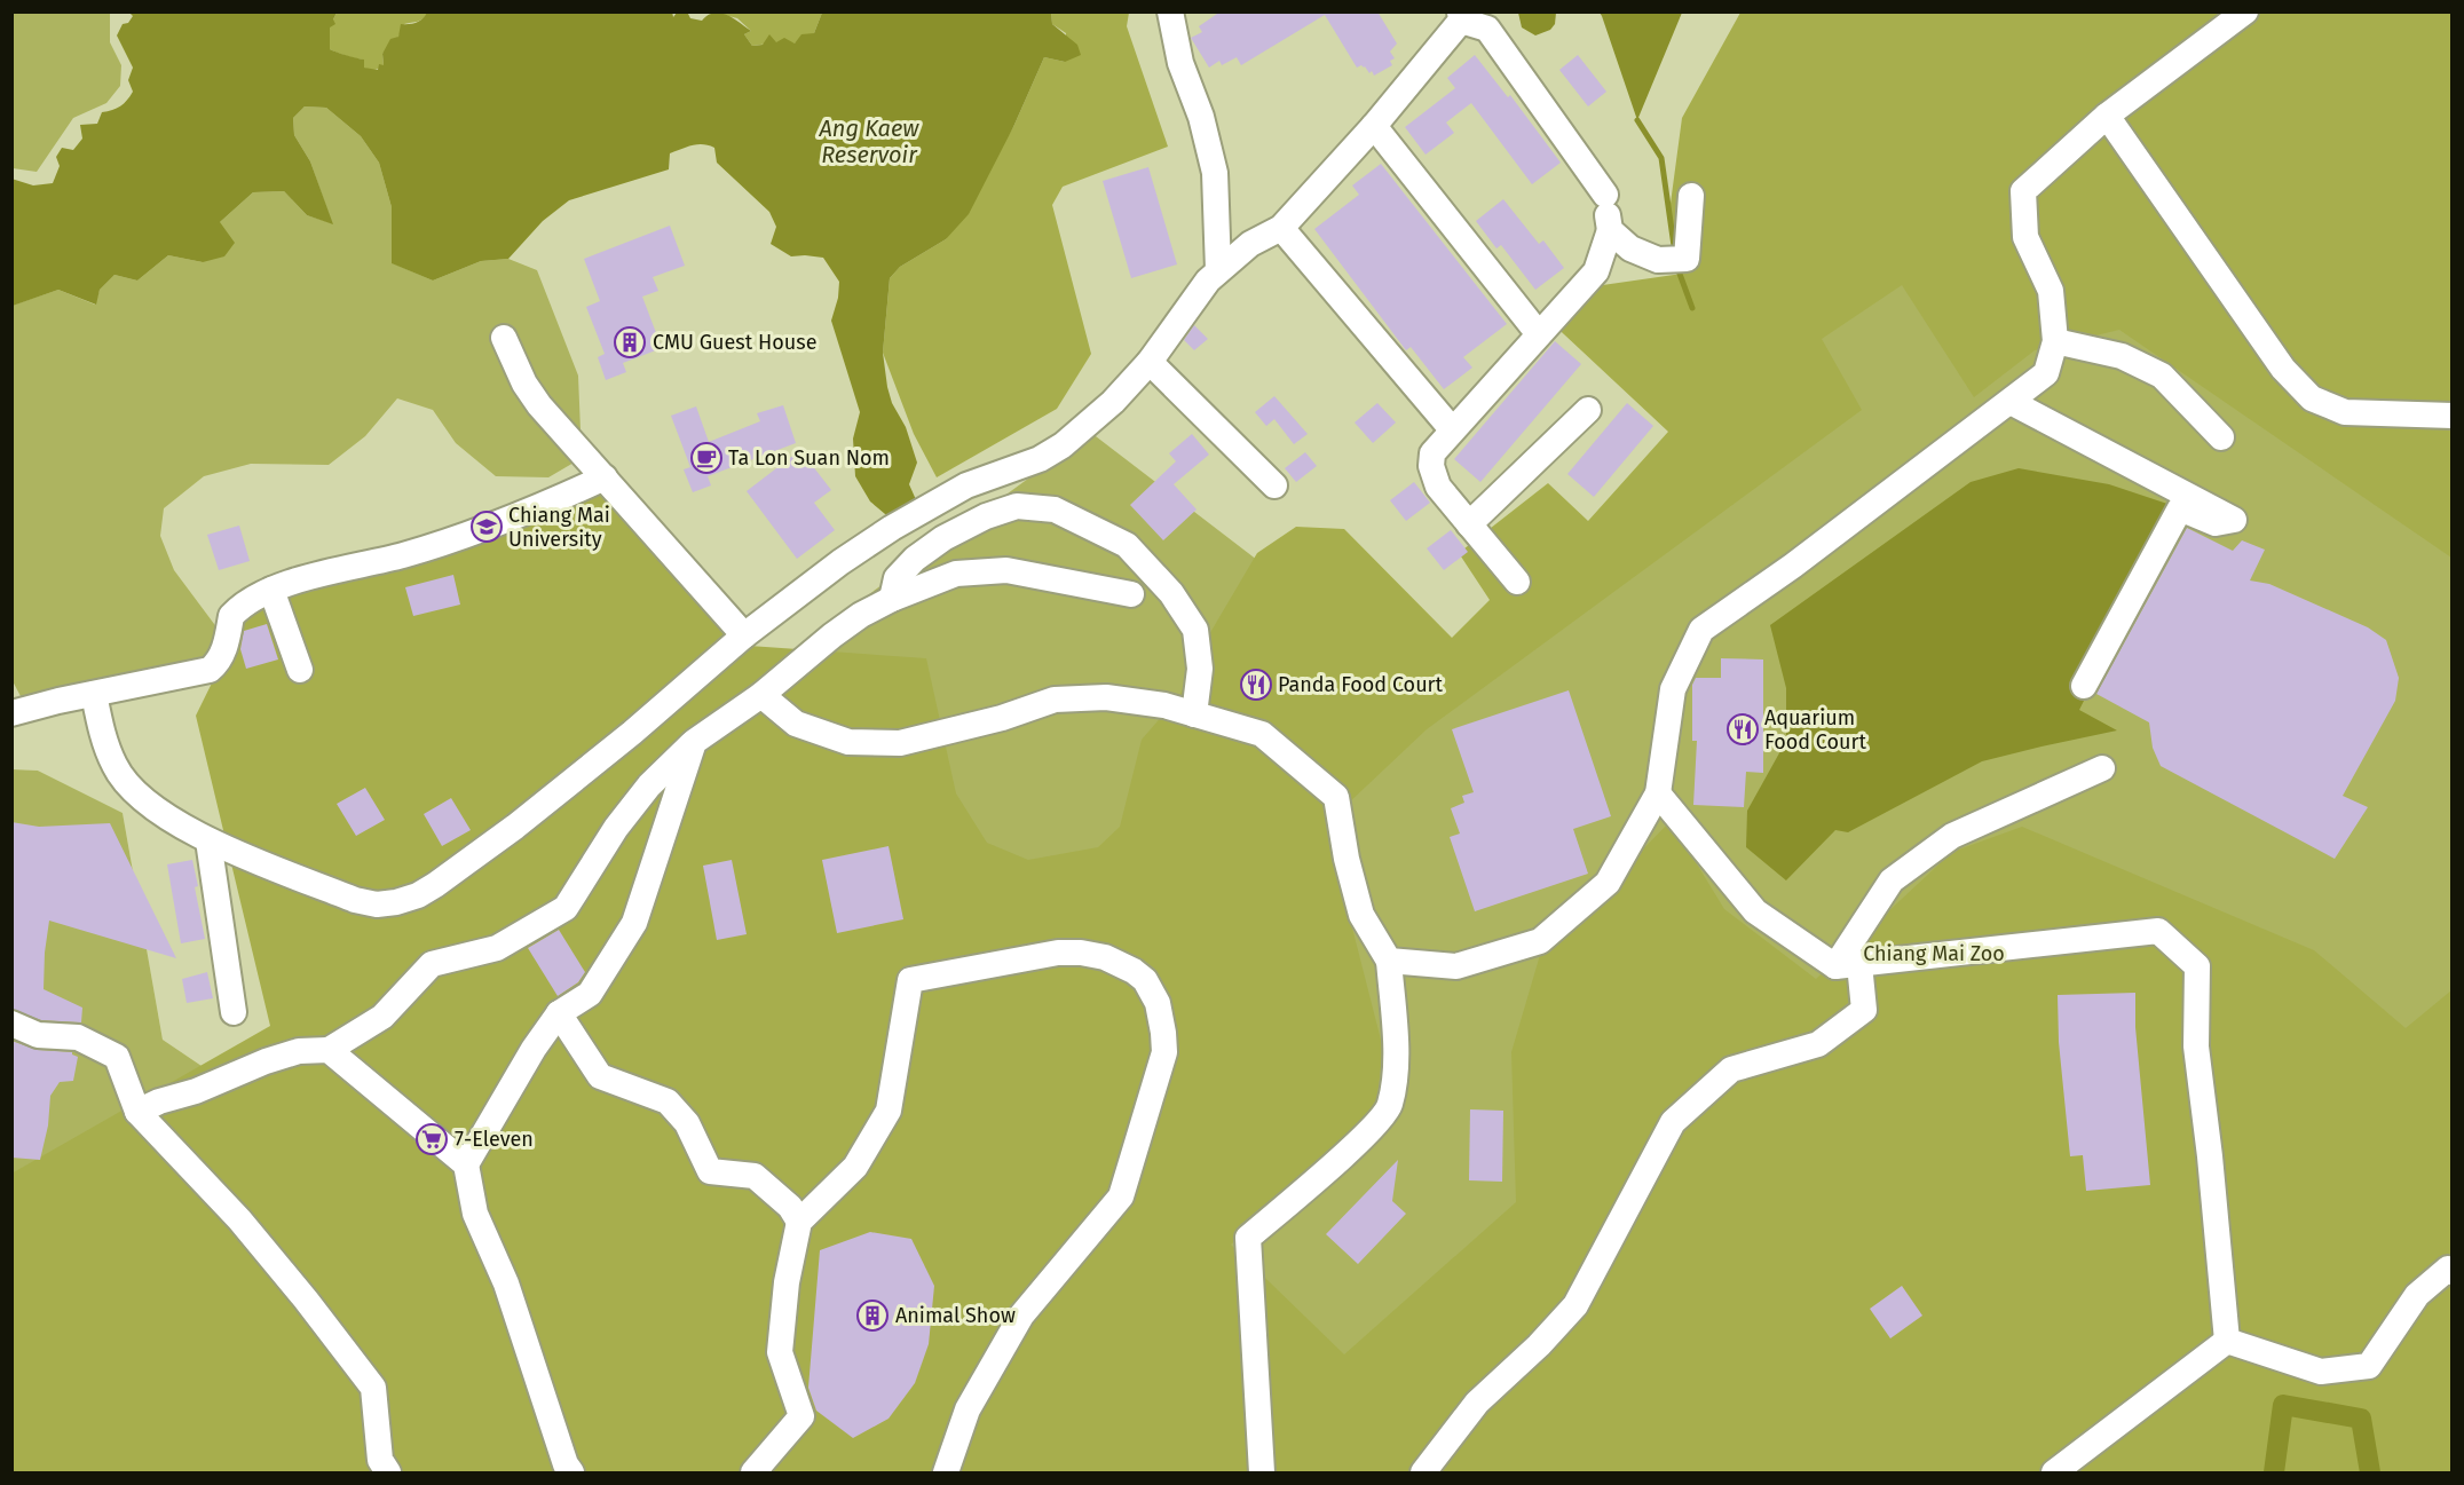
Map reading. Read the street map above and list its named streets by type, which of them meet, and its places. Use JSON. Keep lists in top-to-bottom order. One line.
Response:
{"water":["Ang Kaew Reservoir"],"parks":["Chiang Mai Zoo"],"places":{"building":["CMU Guest House","Animal Show"],"cafe":["Ta Lon Suan Nom"],"school or university":["Chiang Mai University"],"restaurant":["Panda Food Court","Aquarium Food Court"],"supermarket":["7-Eleven"]}}
